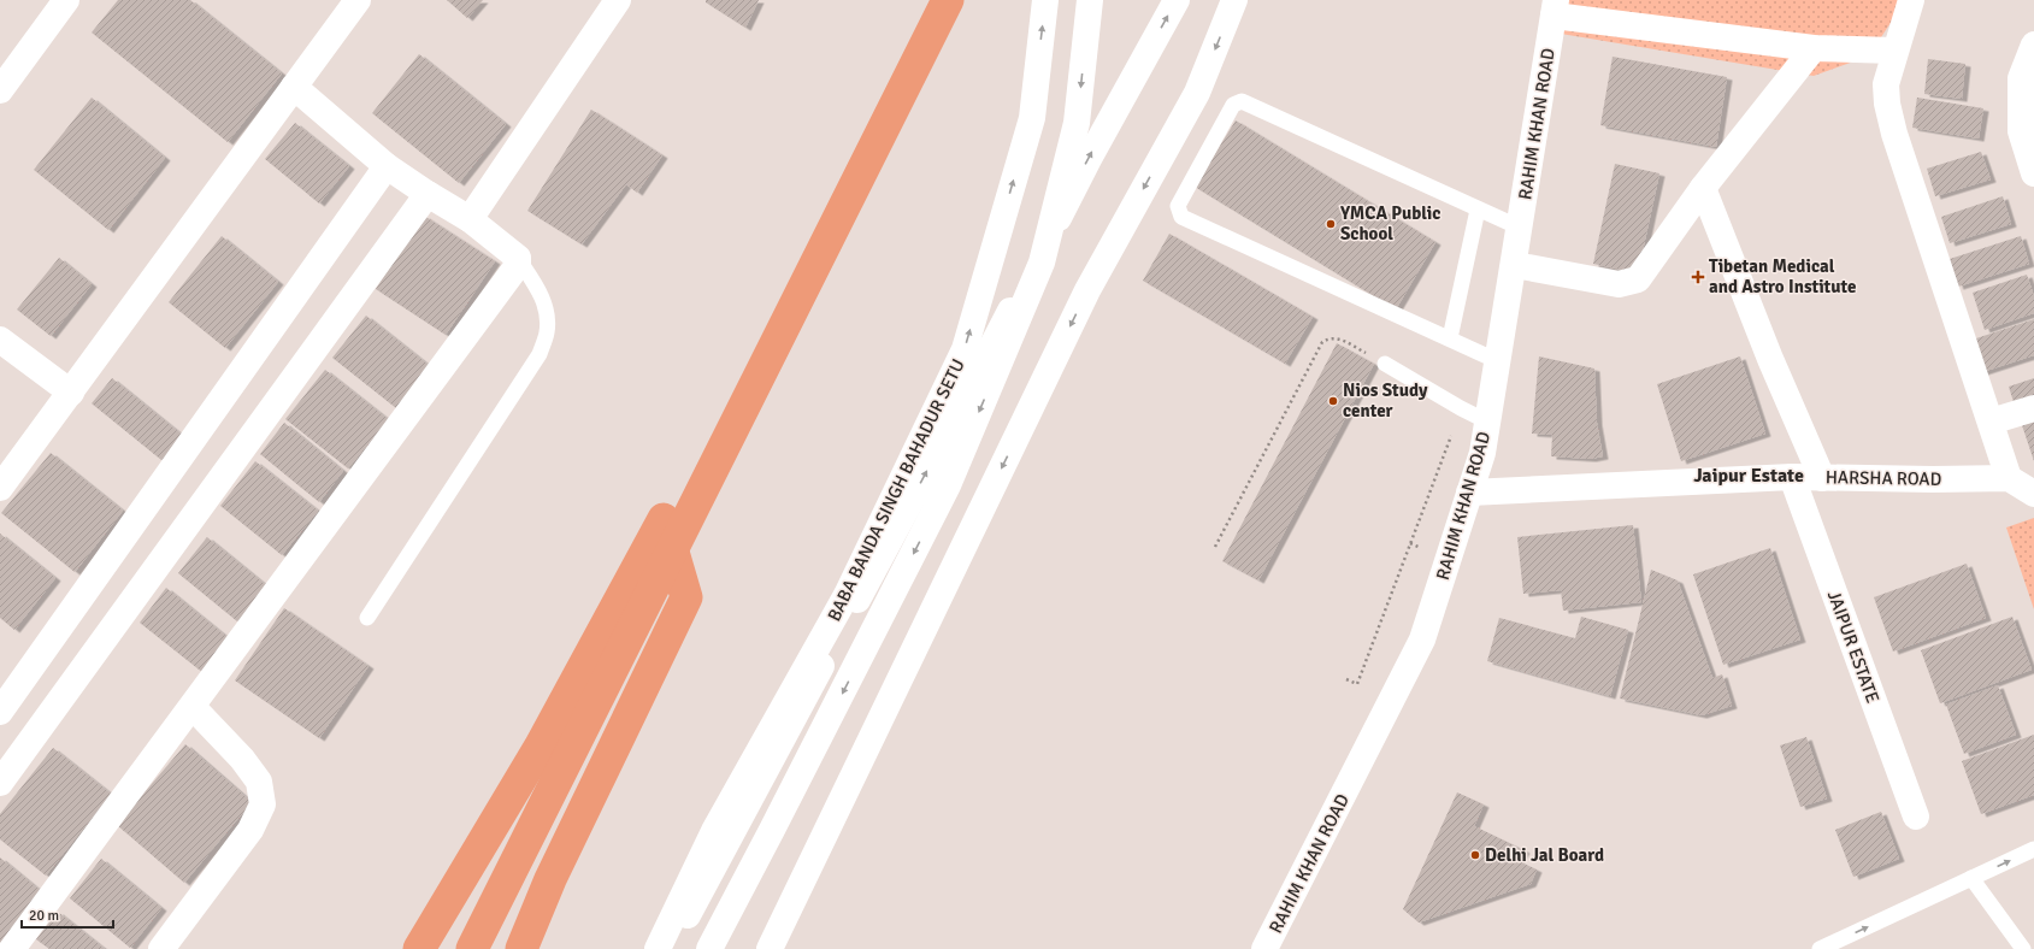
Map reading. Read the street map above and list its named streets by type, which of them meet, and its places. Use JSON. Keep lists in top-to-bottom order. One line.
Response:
{"streets":{"main road":["RAHIM KHAN ROAD","HARSHA ROAD","BABA BANDA SINGH BAHADUR SETU","JAIPUR ESTATE"]},"crossings":[["RAHIM KHAN ROAD","HARSHA ROAD"],["HARSHA ROAD","JAIPUR ESTATE"]],"districts":["Jaipur Estate"],"places":{"other":["YMCA Public School","Nios Study center","Delhi Jal Board"],"health":["Tibetan Medical and Astro Institute"]},"scale_bar":"20 m"}
